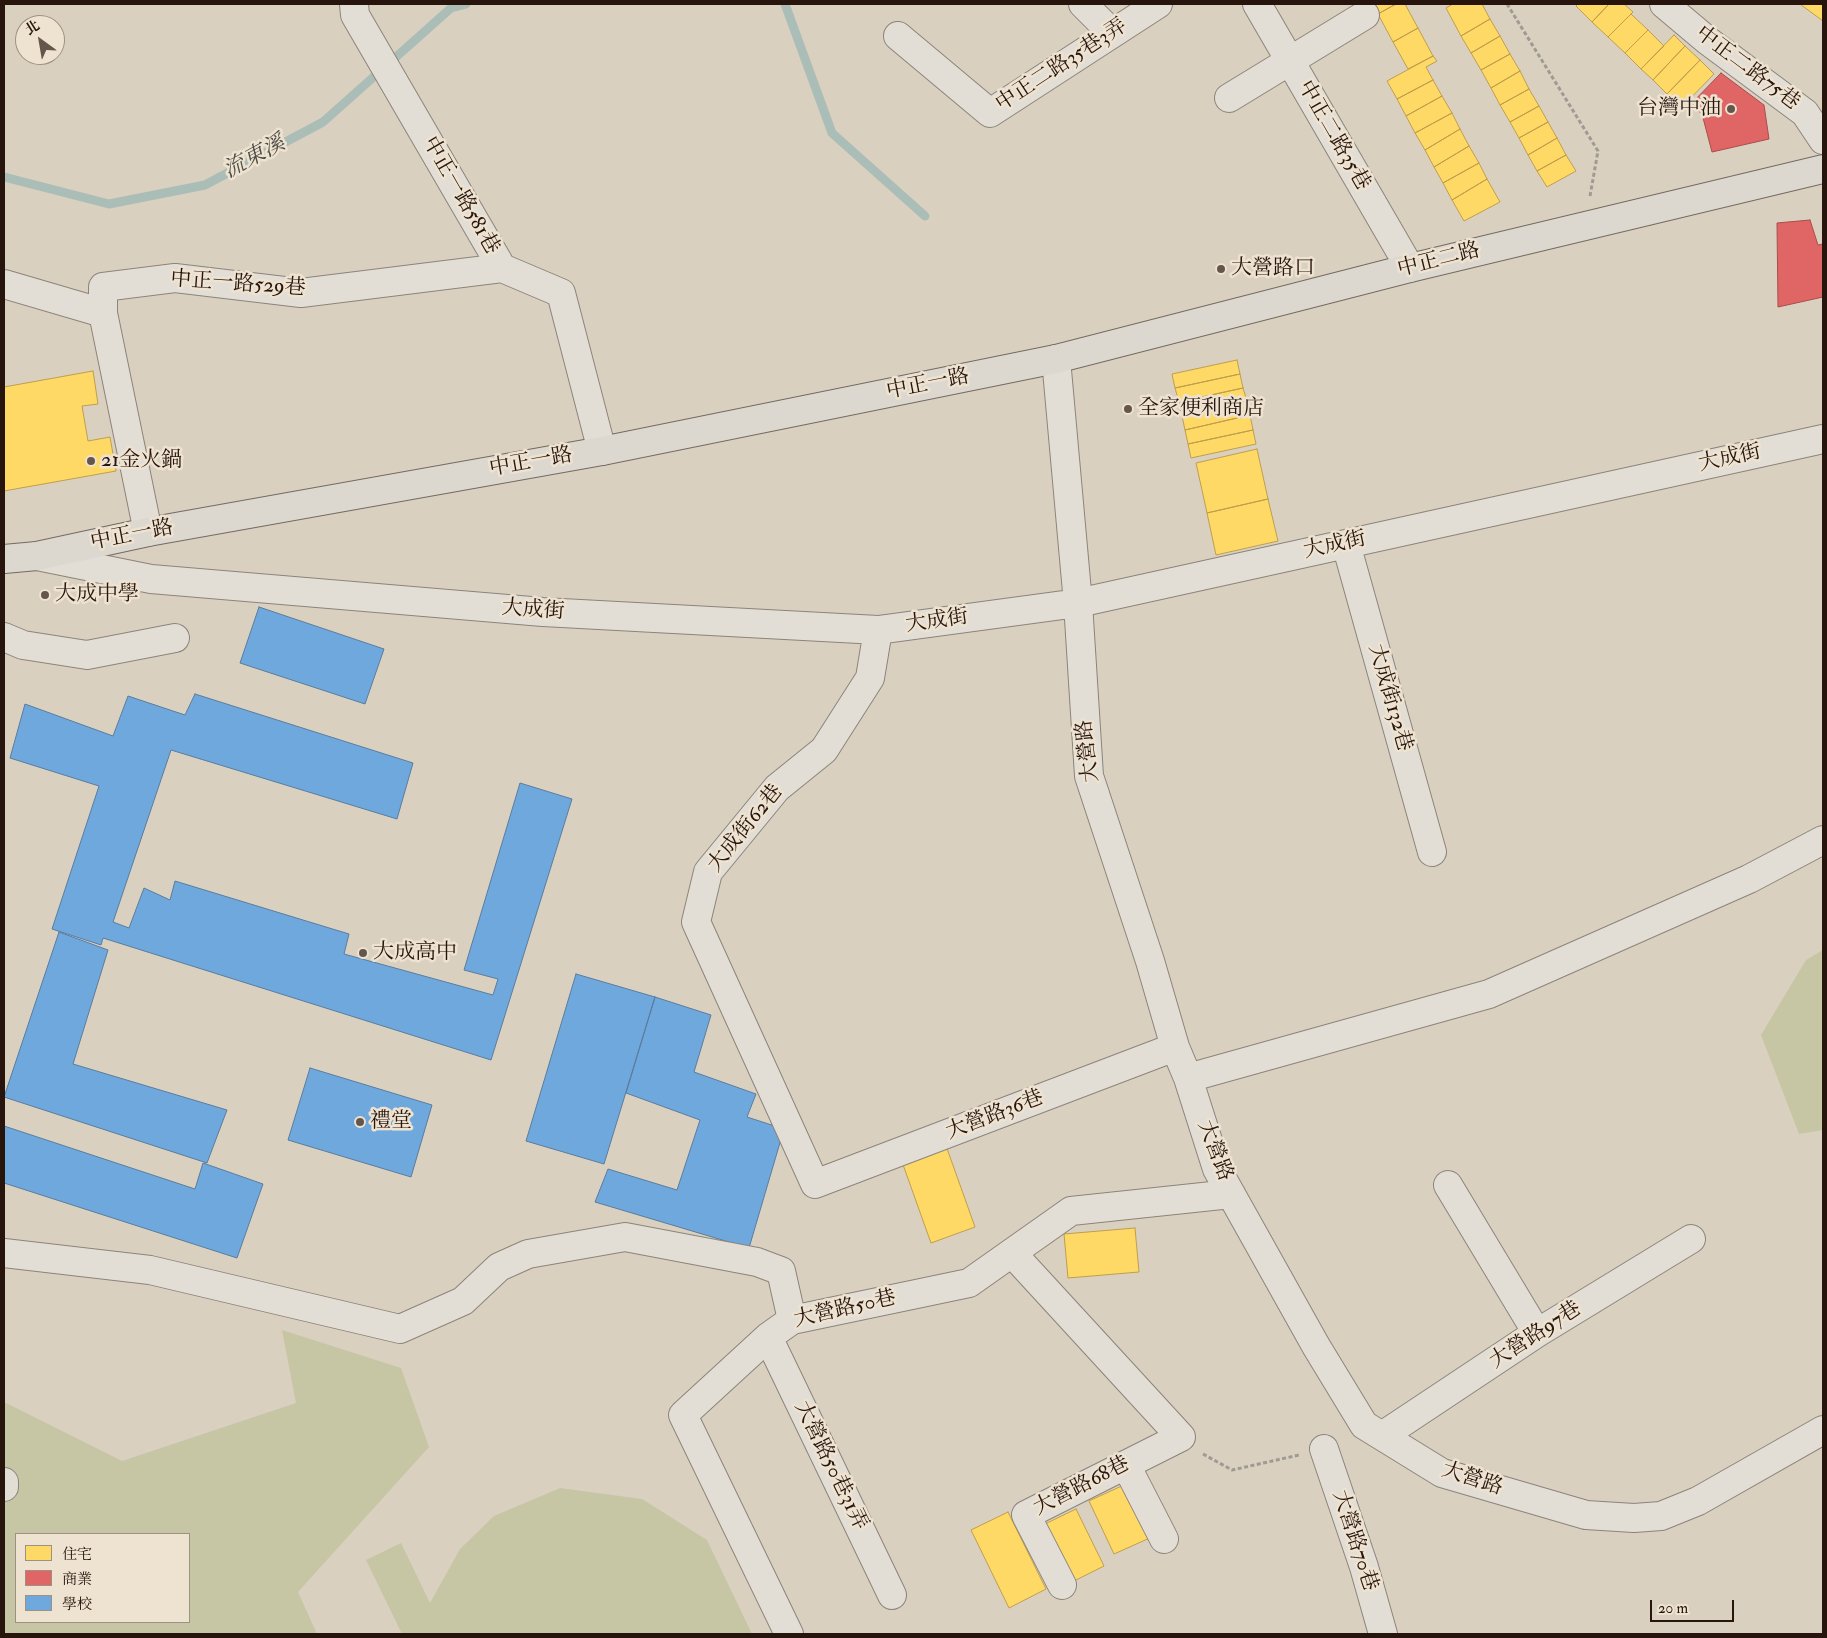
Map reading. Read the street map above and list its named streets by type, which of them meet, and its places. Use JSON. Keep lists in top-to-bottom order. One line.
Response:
{"streets":{"main road":["中正二路","中正一路"],"street":["中正二路35巷3弄","中正二路75巷","中正二路35巷","中正一路581巷","中正一路529巷","大成街","大成街132巷","大營路","大成街62巷","大營路36巷","大營路50巷","大營路97巷","大營路50巷31弄","大營路68巷","大營路70巷"]},"crossings":[["中正二路35巷","中正二路"],["中正一路581巷","中正一路529巷"],["中正一路581巷","中正一路"],["中正二路","中正一路"],["中正二路","大營路"],["中正一路529巷","中正一路"],["中正一路","大成街"],["中正一路","大營路"],["大成街","大成街132巷"],["大成街","大營路"],["大成街","大成街62巷"],["大營路","大營路36巷"],["大營路","大營路50巷"],["大營路","大營路97巷"],["大成街62巷","大營路36巷"],["大營路50巷","大營路50巷31弄"]],"water":["流東溪"],"places":["台灣中油","大營路口","全家便利商店","21金火鍋","大成中學","大成高中","禮堂"],"legend":["住宅","商業","學校"],"scale_bar":"20 m","north":"top left"}
